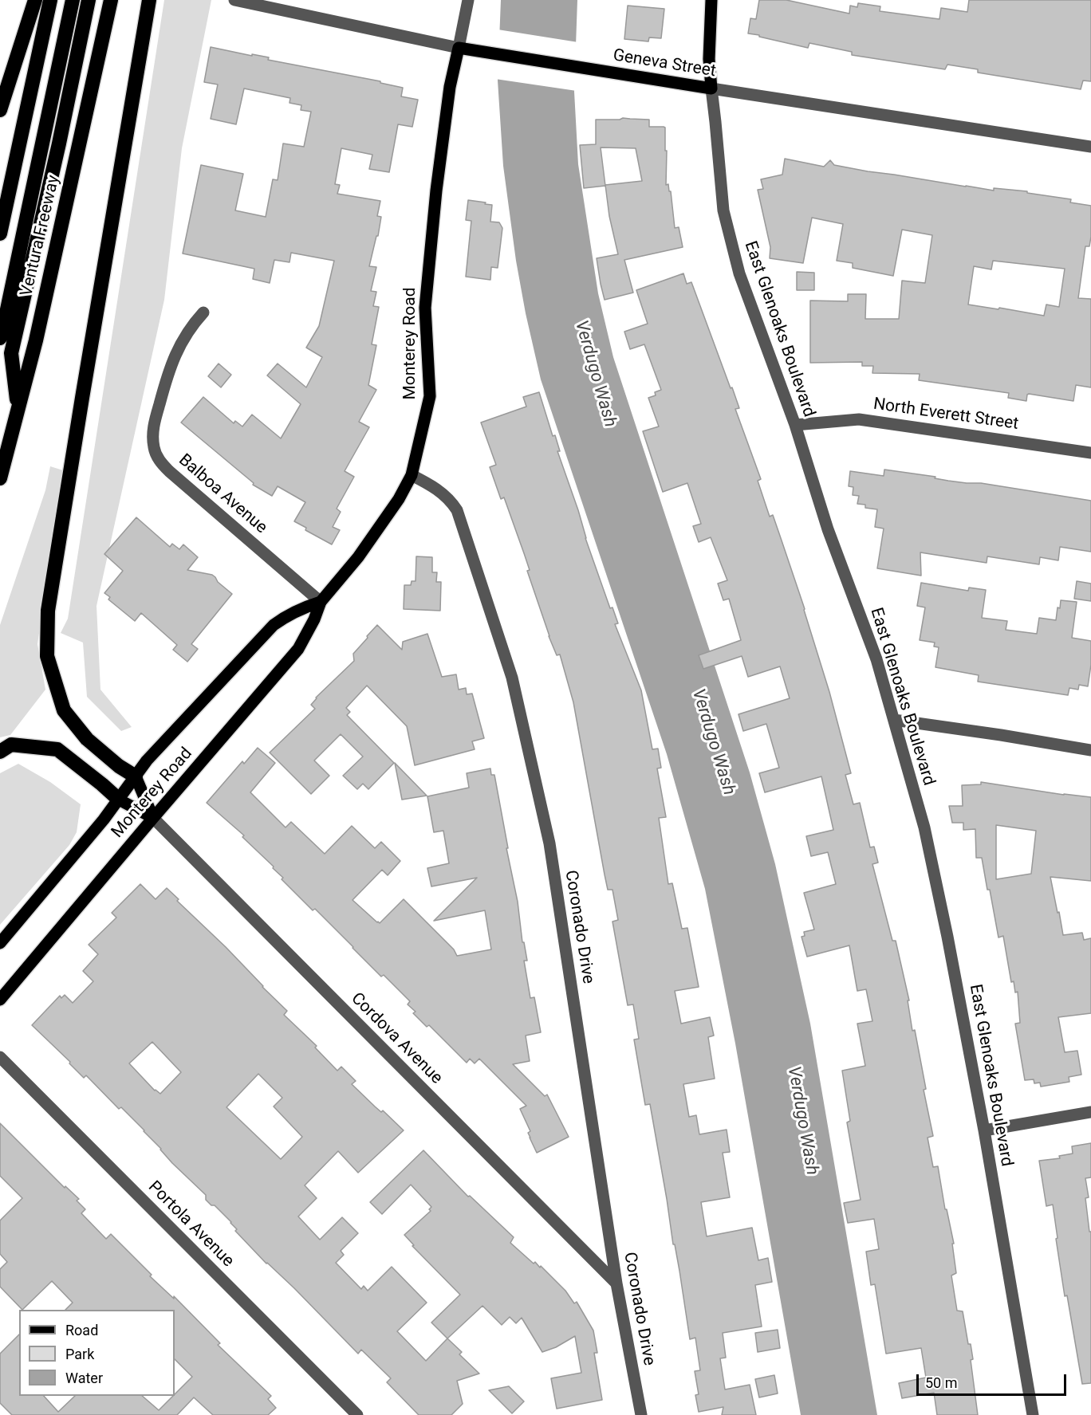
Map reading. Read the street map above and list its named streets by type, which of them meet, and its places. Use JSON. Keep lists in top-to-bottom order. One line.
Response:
{"streets":{"highway":["Ventura Freeway"],"main road":["Geneva Street","East Glenoaks Boulevard","Monterey Road"],"street":["North Everett Street","Balboa Avenue","Coronado Drive","Cordova Avenue","Portola Avenue"]},"crossings":[["Geneva Street","East Glenoaks Boulevard"],["Geneva Street","Monterey Road"],["East Glenoaks Boulevard","North Everett Street"],["Monterey Road","Balboa Avenue"],["Monterey Road","Coronado Drive"],["Monterey Road","Cordova Avenue"],["Coronado Drive","Cordova Avenue"]],"water":["Verdugo Wash"],"legend":["Road","Park","Water"],"scale_bar":"50 m"}
